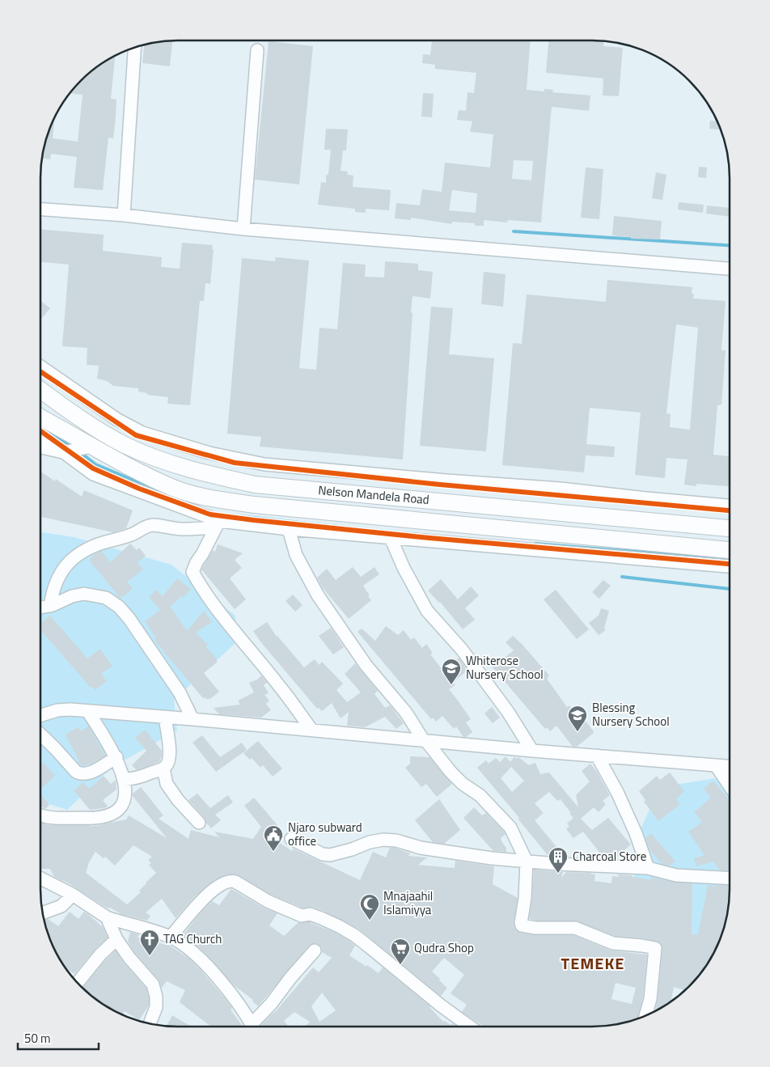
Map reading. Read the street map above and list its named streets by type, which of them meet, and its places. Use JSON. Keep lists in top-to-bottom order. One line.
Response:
{"streets":{"main road":["Nelson Mandela Road"]},"districts":["TEMEKE"],"places":{"school or university":["Whiterose Nursery School","Blessing Nursery School"],"public building":["Njaro subward office"],"building":["Charcoal Store"],"mosque":["Mnajaahil Islamiyya"],"church":["TAG Church"],"supermarket":["Qudra Shop"]},"scale_bar":"50 m"}
